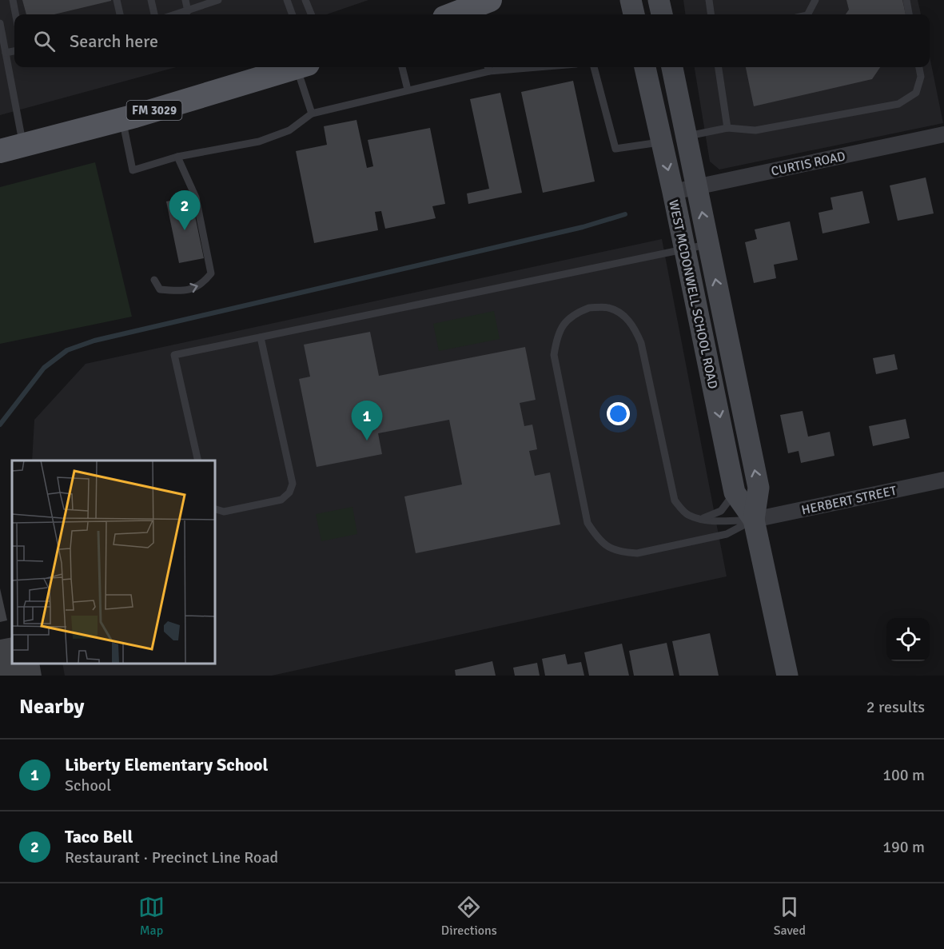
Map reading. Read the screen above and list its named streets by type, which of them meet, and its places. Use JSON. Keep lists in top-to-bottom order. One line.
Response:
{"streets":{"main road":["FM 3029","WEST MCDONWELL SCHOOL ROAD"],"street":["CURTIS ROAD","HERBERT STREET"]},"crossings":[["CURTIS ROAD","WEST MCDONWELL SCHOOL ROAD"],["WEST MCDONWELL SCHOOL ROAD","HERBERT STREET"]],"page":{"search":"Search here","pins":["2","1"],"heading":["Nearby","2 results"],"list":[{"mark":"1","name":"Liberty Elementary School","note":"School","value":"100 m"},{"mark":"2","name":"Taco Bell","note":"Restaurant · Precinct Line Road","value":"190 m"}],"nav":["Map","Directions","Saved"]}}
